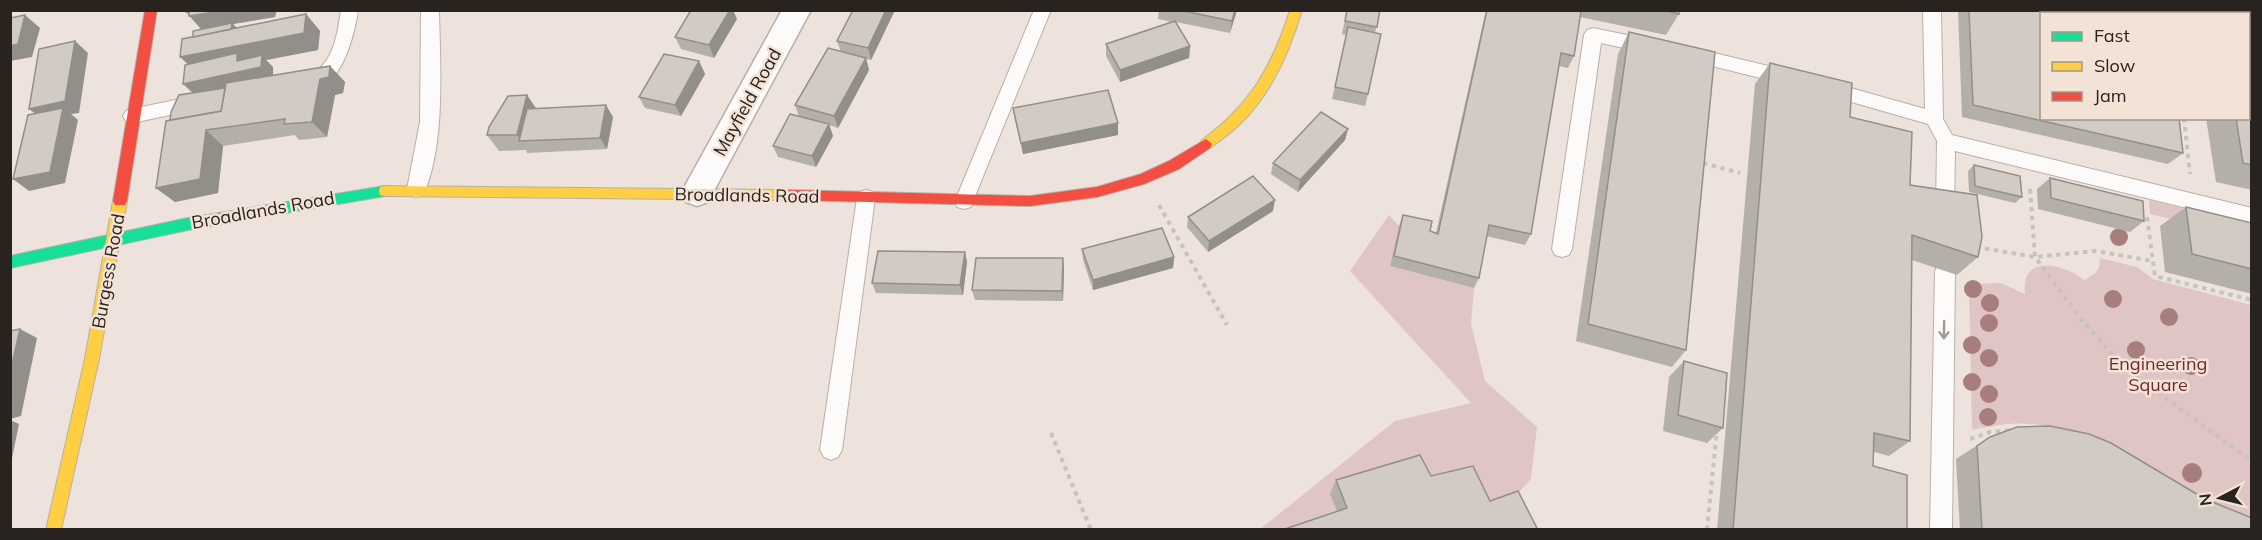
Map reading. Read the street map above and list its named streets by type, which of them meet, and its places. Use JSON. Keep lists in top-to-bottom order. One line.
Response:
{"streets":{"street":["Mayfield Road","Broadlands Road","Burgess Road"]},"crossings":[["Mayfield Road","Broadlands Road"],["Broadlands Road","Burgess Road"]],"parks":["Engineering Square"],"legend":["Fast","Slow","Jam"],"north":"left"}
